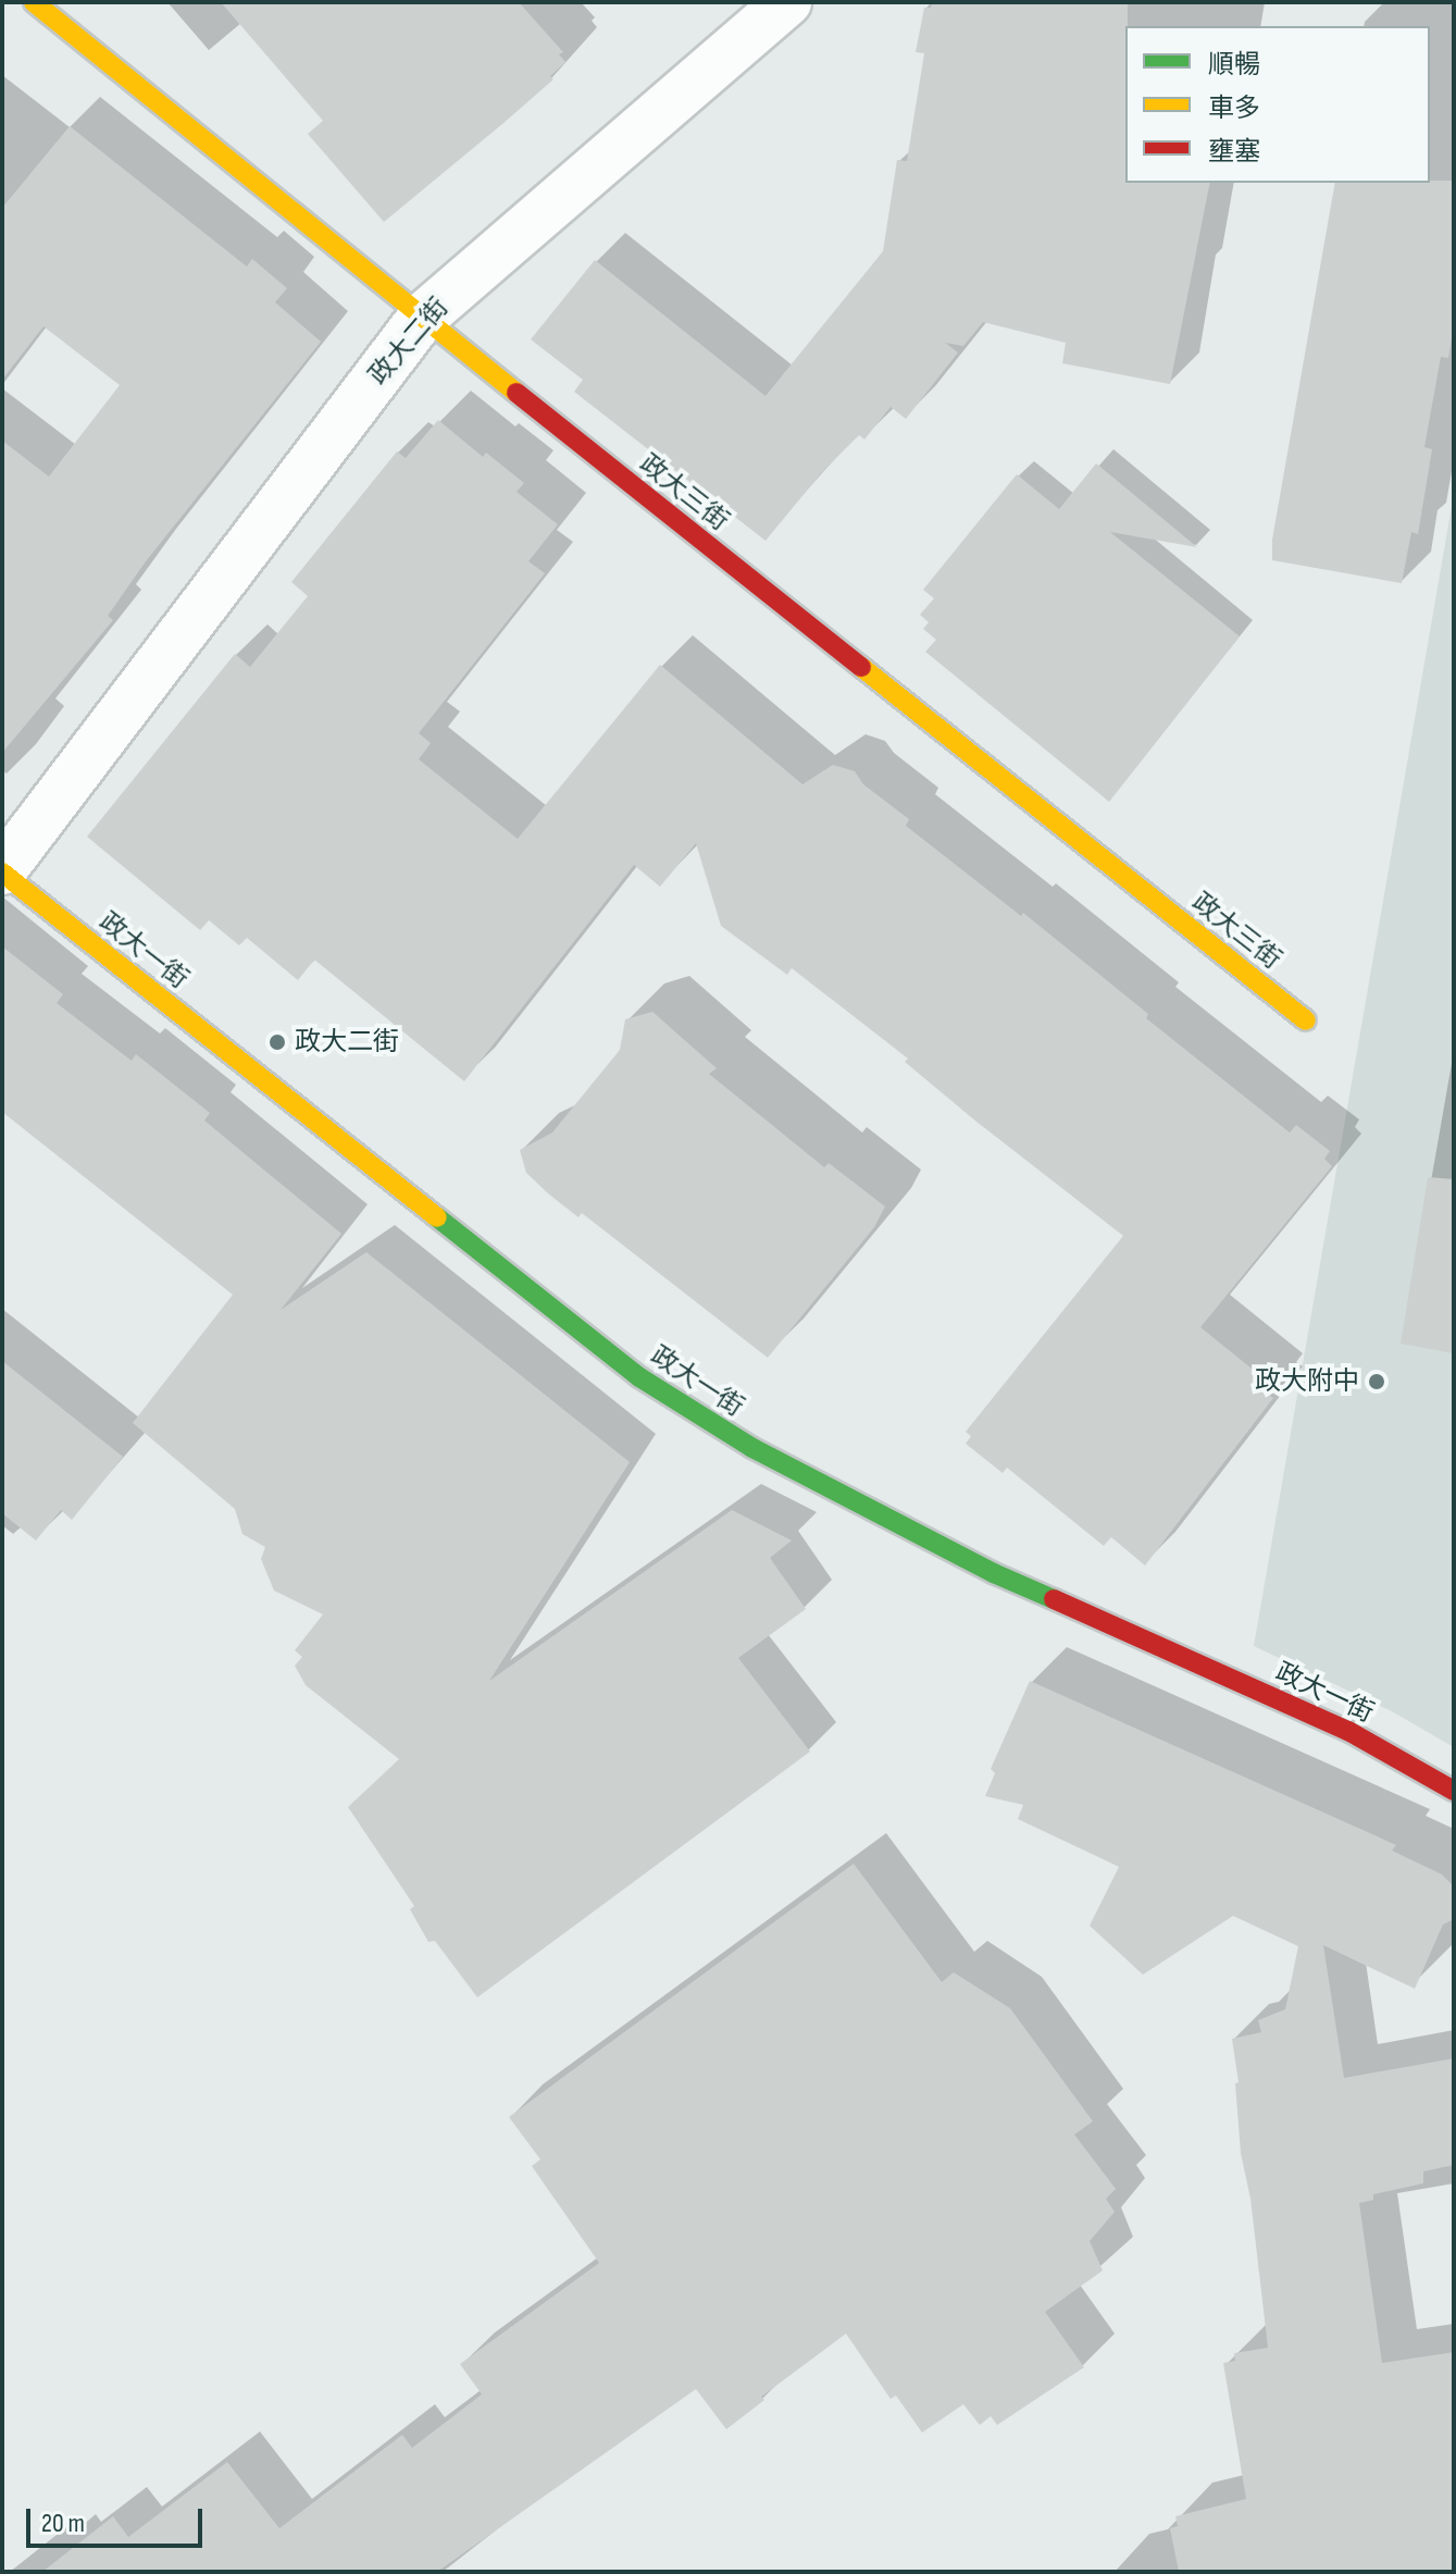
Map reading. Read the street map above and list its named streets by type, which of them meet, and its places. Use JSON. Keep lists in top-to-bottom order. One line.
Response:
{"streets":{"street":["政大二街","政大三街","政大一街"]},"crossings":[["政大二街","政大三街"],["政大二街","政大一街"]],"places":["政大二街","政大附中"],"legend":["順暢","車多","壅塞"],"scale_bar":"20 m"}
